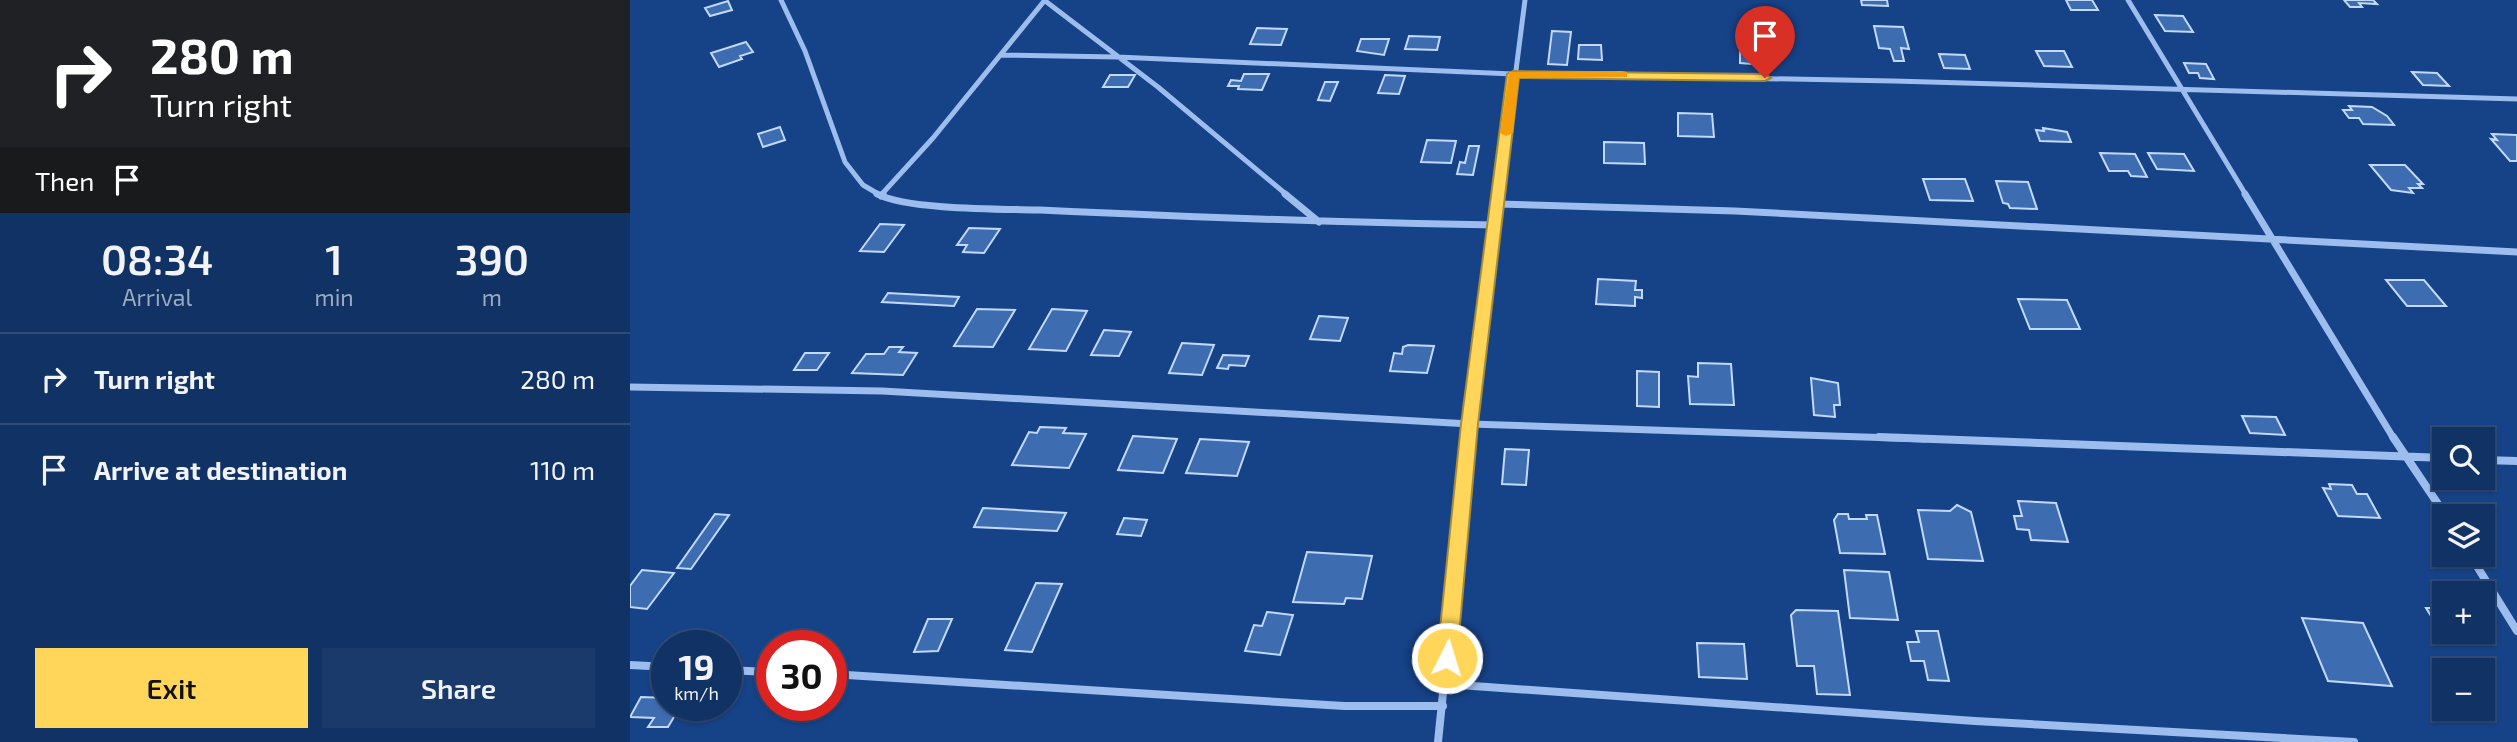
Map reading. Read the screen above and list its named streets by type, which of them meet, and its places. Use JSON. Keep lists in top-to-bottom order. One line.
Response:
{"page":{"turn":["280 m","Turn right"],"then":"Then","eta":["08:34","Arrival","1","min","390","m"],"list":[{"name":"Turn right","value":"280 m"},{"name":"Arrive at destination","value":"110 m"}],"map_buttons":["+","−"],"speed":"19 km/h","limit":"30","buttons":["Exit","Share"]}}
